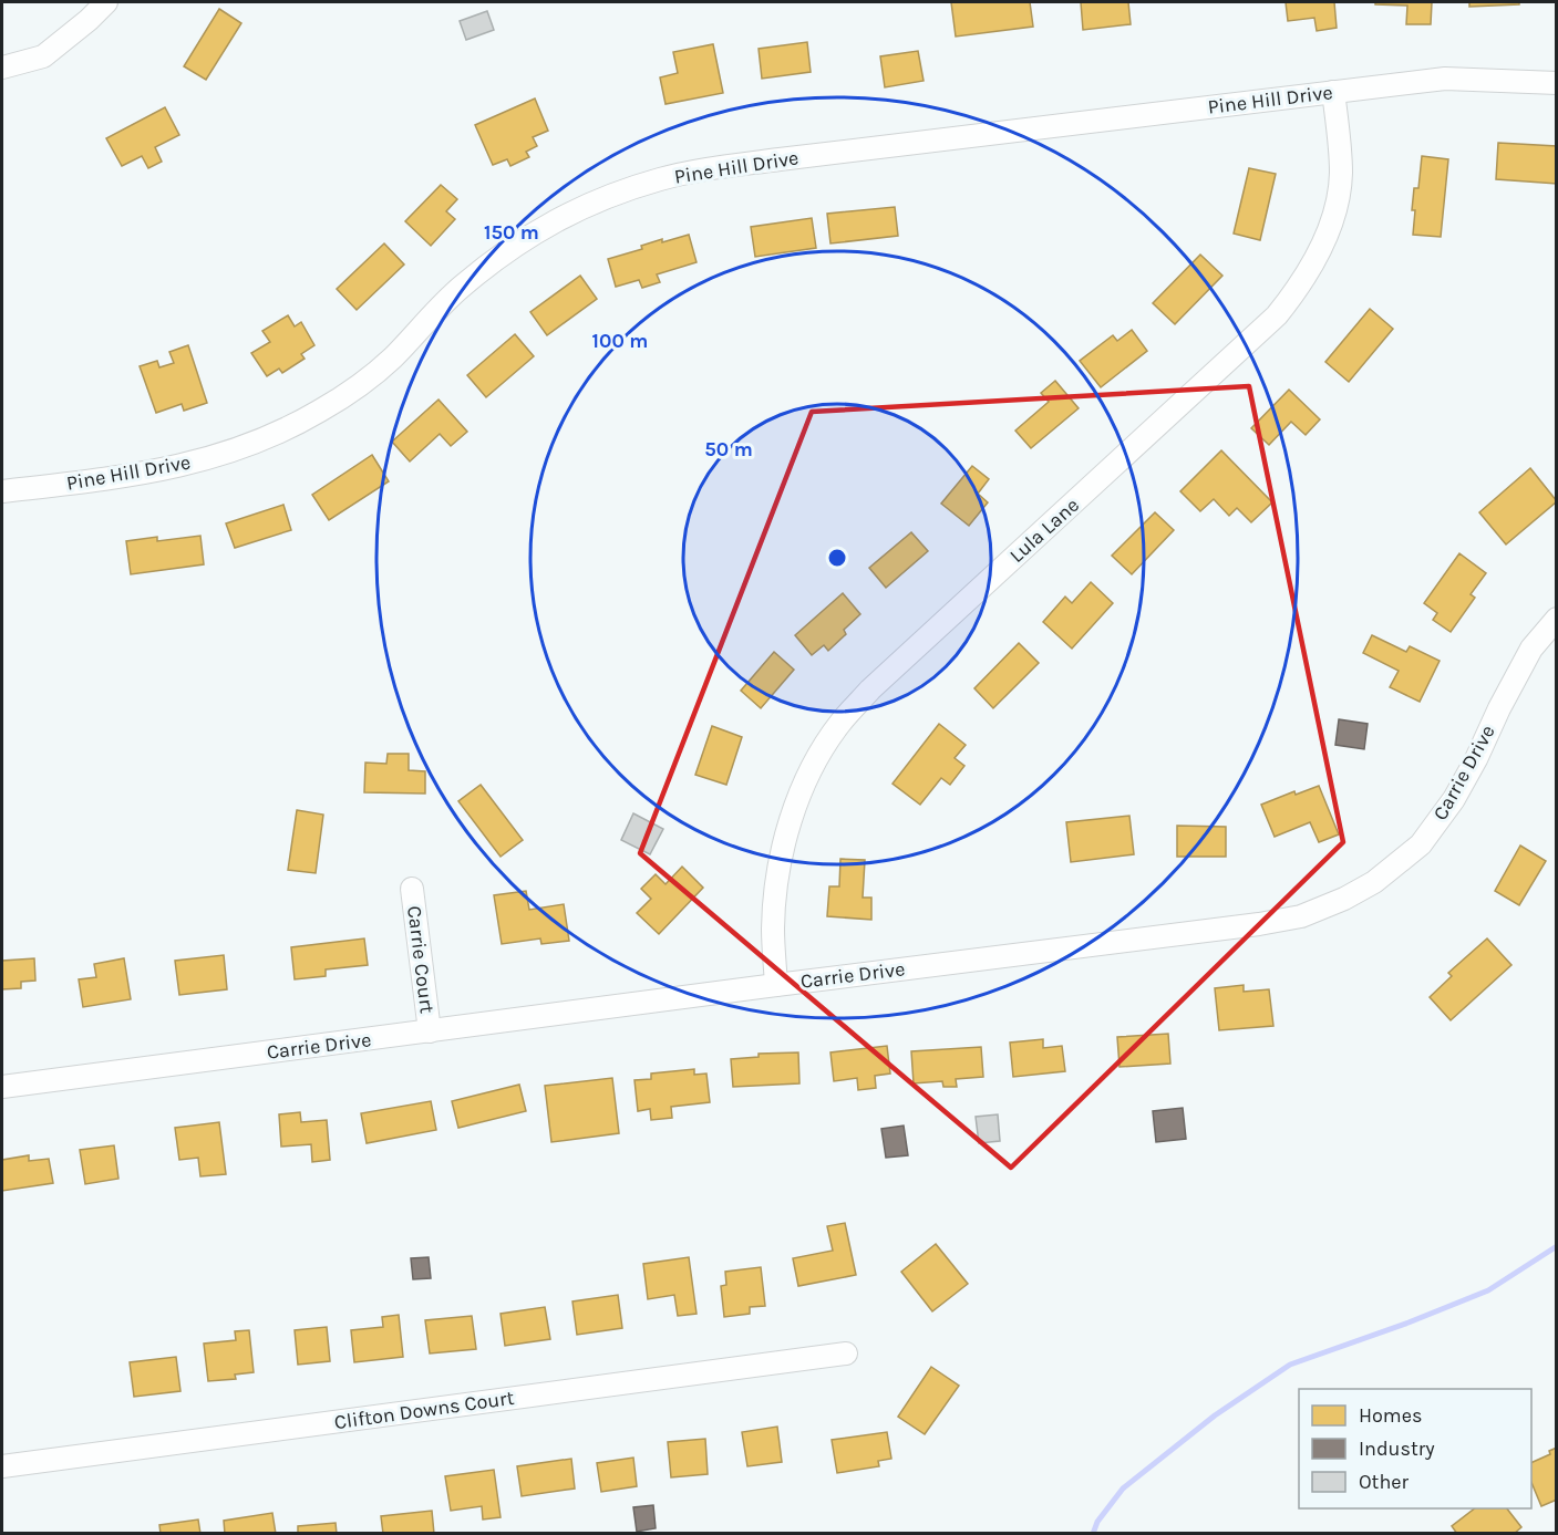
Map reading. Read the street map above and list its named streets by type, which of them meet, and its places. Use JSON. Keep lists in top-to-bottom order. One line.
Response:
{"streets":{"street":["Pine Hill Drive","Lula Lane","Carrie Drive","Carrie Court","Clifton Downs Court"]},"crossings":[["Pine Hill Drive","Lula Lane"],["Lula Lane","Carrie Drive"],["Carrie Drive","Carrie Court"]],"legend":["Homes","Industry","Other"],"rings":["150 m","100 m","50 m"]}
